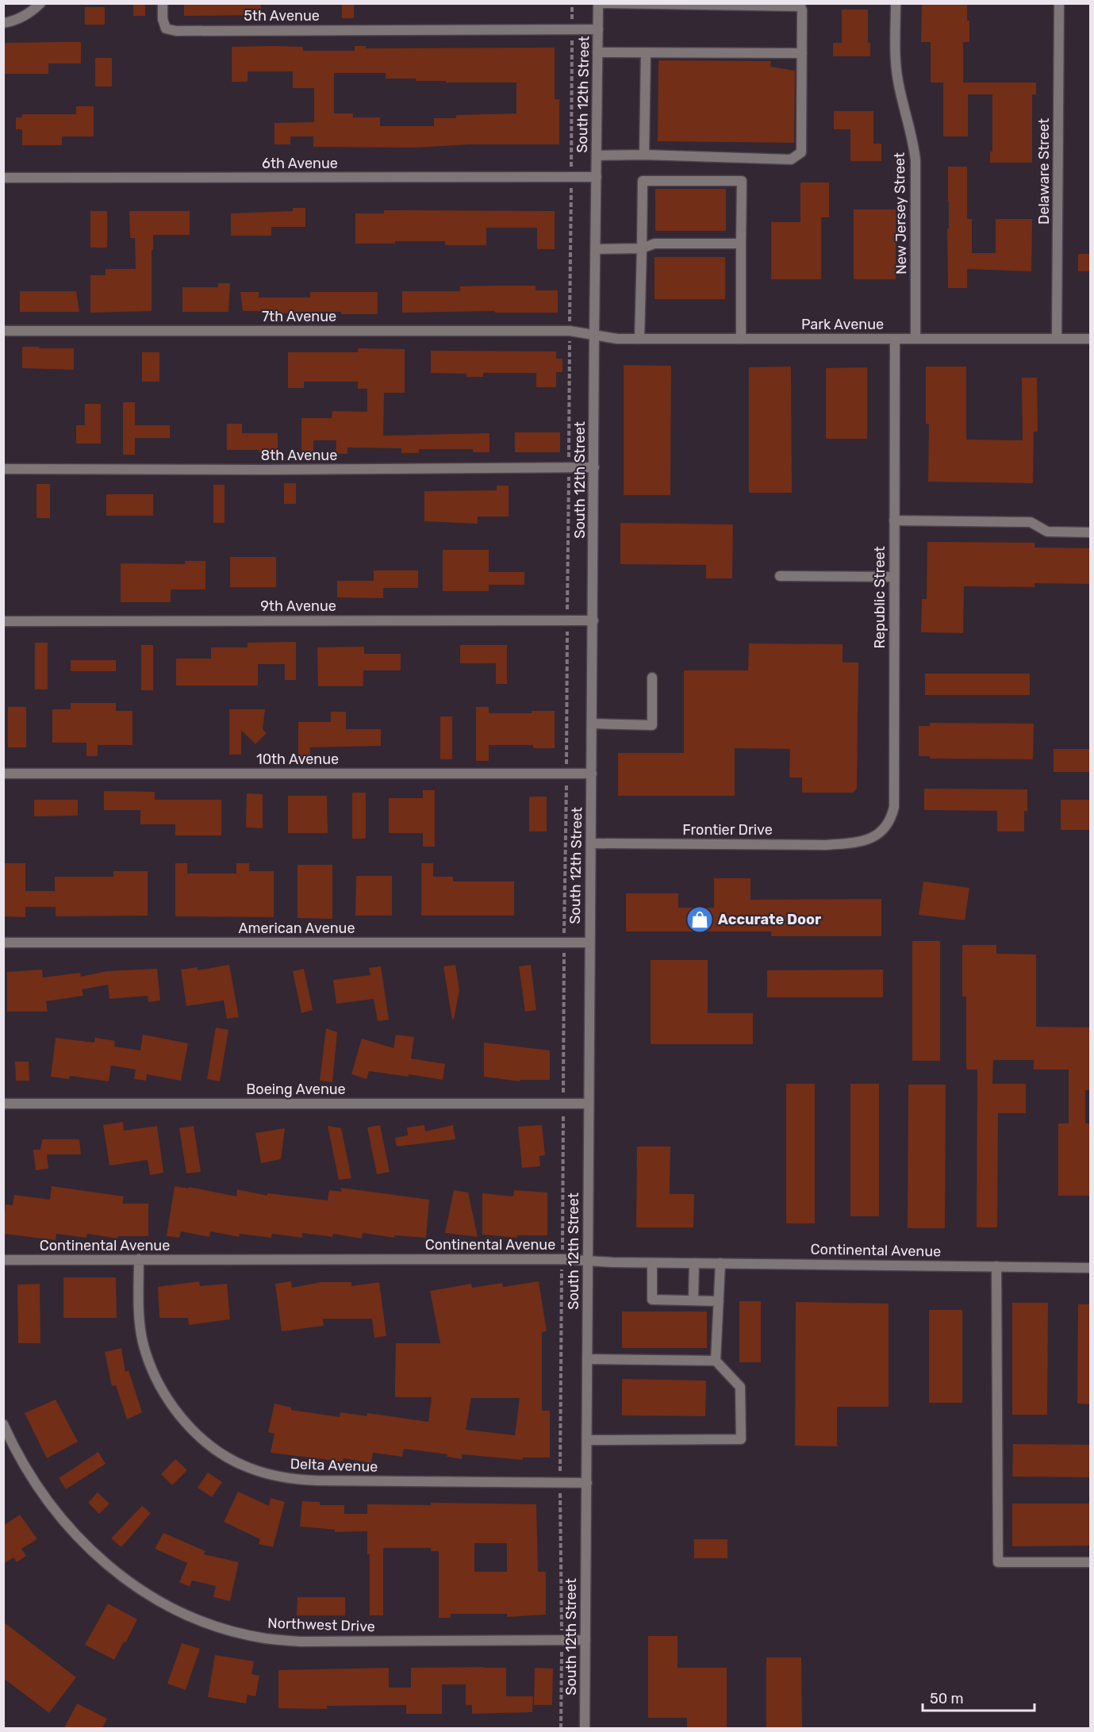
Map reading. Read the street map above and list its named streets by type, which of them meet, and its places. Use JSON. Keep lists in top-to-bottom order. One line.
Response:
{"streets":{"street":["5th Avenue","South 12th Street","6th Avenue","Delaware Street","New Jersey Street","7th Avenue","Park Avenue","8th Avenue","Republic Street","9th Avenue","10th Avenue","Frontier Drive","American Avenue","Boeing Avenue","Continental Avenue","Delta Avenue","Northwest Drive"]},"crossings":[["5th Avenue","South 12th Street"],["South 12th Street","6th Avenue"],["South 12th Street","7th Avenue"],["South 12th Street","Park Avenue"],["South 12th Street","8th Avenue"],["South 12th Street","9th Avenue"],["South 12th Street","10th Avenue"],["South 12th Street","Frontier Drive"],["South 12th Street","American Avenue"],["South 12th Street","Boeing Avenue"],["South 12th Street","Continental Avenue"],["South 12th Street","Delta Avenue"],["South 12th Street","Northwest Drive"],["Delaware Street","Park Avenue"],["New Jersey Street","Park Avenue"],["7th Avenue","Park Avenue"],["Park Avenue","Republic Street"],["Republic Street","Frontier Drive"],["Continental Avenue","Delta Avenue"]],"places":{"shop":["Accurate Door"]},"scale_bar":"50 m"}
